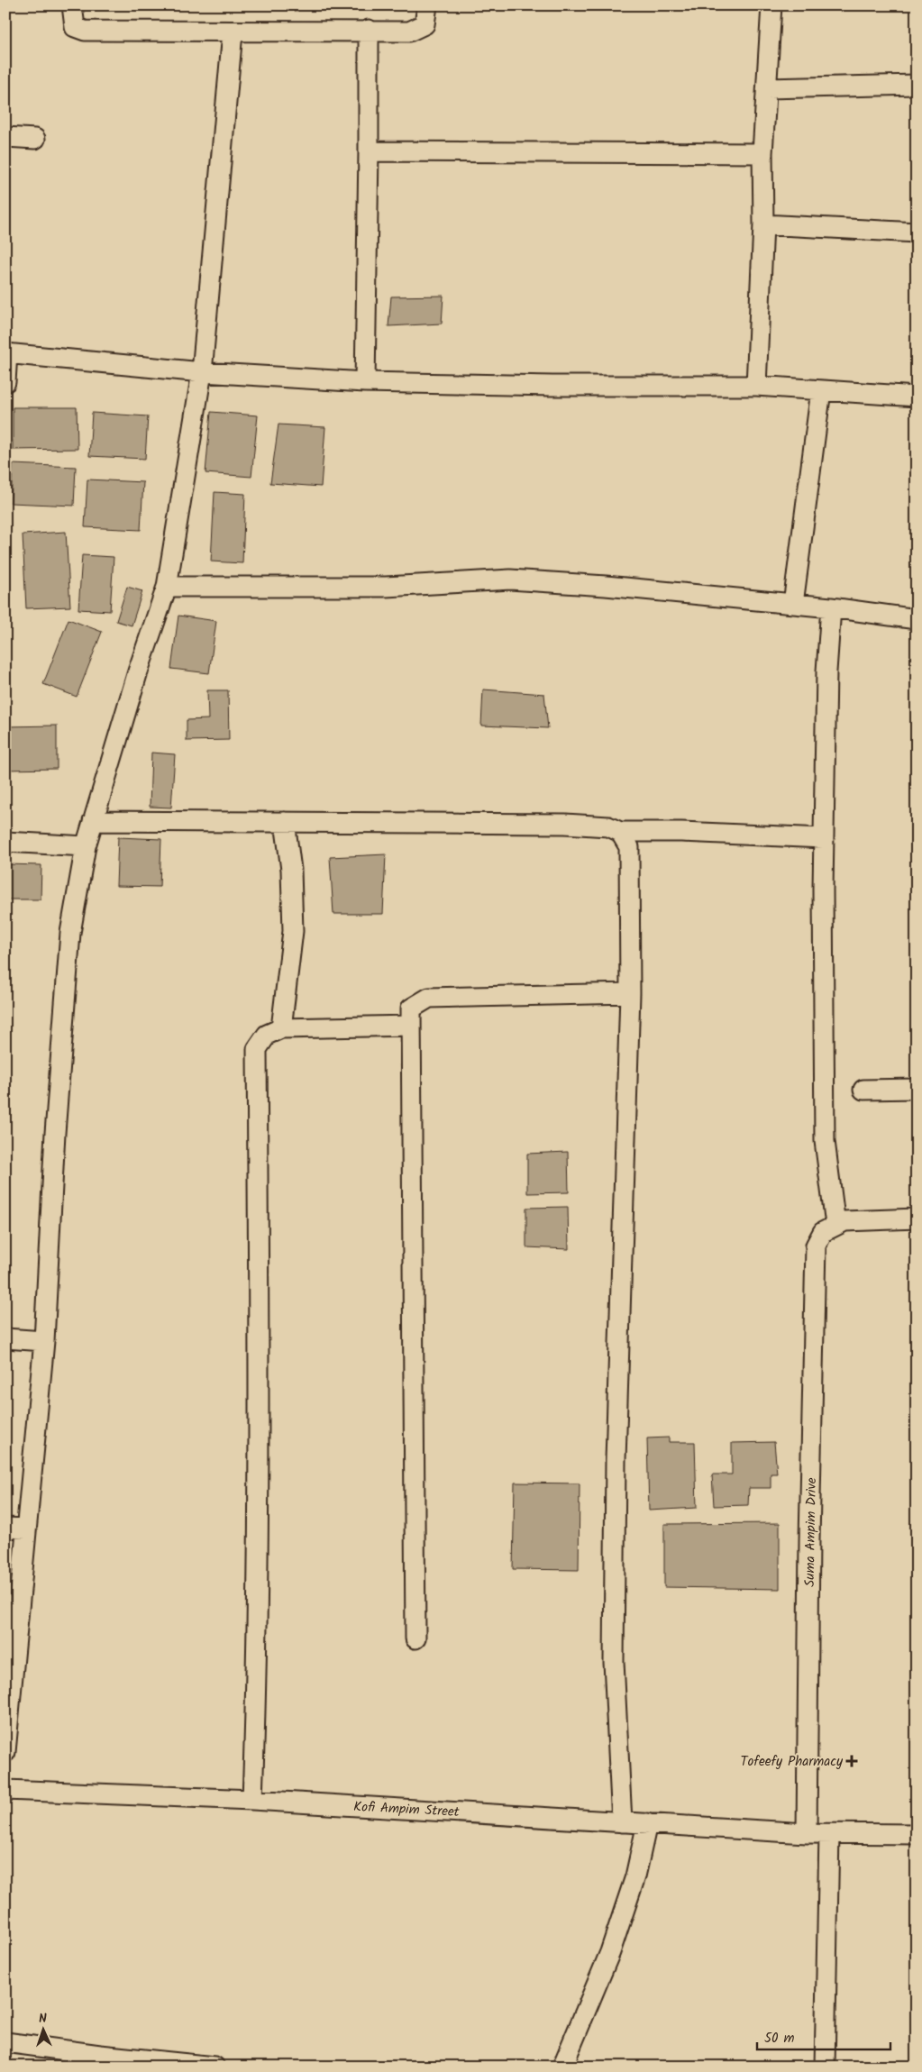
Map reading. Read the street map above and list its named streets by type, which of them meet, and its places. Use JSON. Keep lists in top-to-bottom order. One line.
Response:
{"streets":{"street":["Suma Ampim Drive","Kofi Ampim Street"]},"crossings":[["Suma Ampim Drive","Kofi Ampim Street"]],"places":{"health":["Tofeefy Pharmacy"]},"scale_bar":"50 m","north":"top"}
